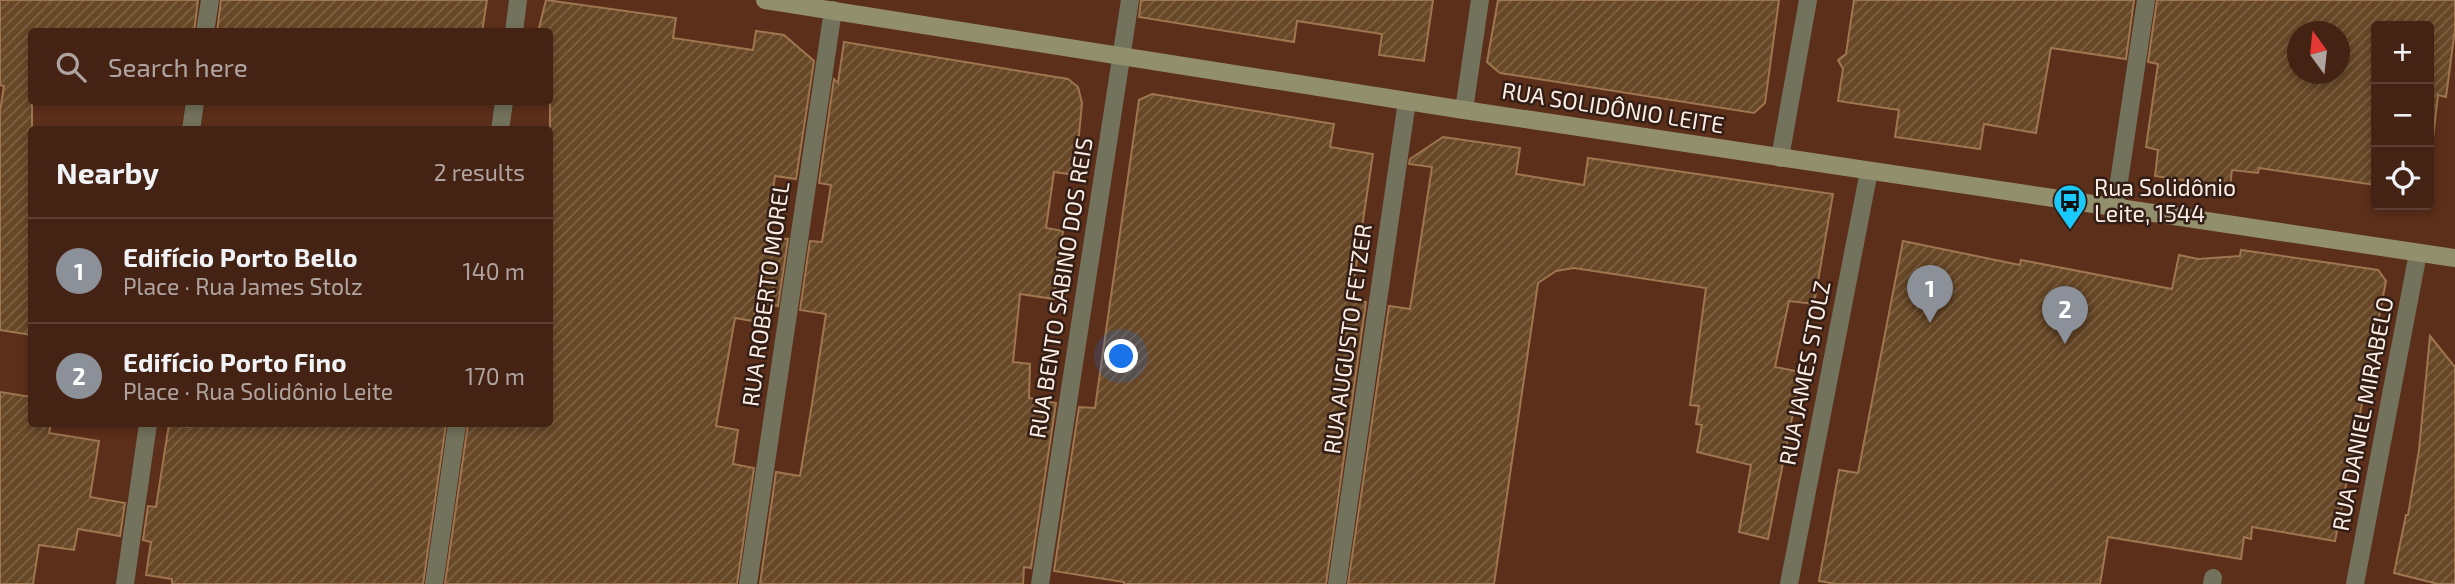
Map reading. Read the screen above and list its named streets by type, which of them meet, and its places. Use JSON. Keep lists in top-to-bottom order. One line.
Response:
{"streets":{"main road":["RUA SOLIDÔNIO LEITE"],"street":["RUA BENTO SABINO DOS REIS","RUA ROBERTO MOREL","RUA AUGUSTO FETZER","RUA JAMES STOLZ","RUA DANIEL MIRABELO"]},"crossings":[["RUA SOLIDÔNIO LEITE","RUA BENTO SABINO DOS REIS"],["RUA SOLIDÔNIO LEITE","RUA ROBERTO MOREL"],["RUA SOLIDÔNIO LEITE","RUA AUGUSTO FETZER"],["RUA SOLIDÔNIO LEITE","RUA JAMES STOLZ"],["RUA SOLIDÔNIO LEITE","RUA DANIEL MIRABELO"]],"places":{"bus stop":["Rua Solidônio Leite, 1544"]},"north":"top","page":{"map_buttons":["+","−"],"search":"Search here","heading":["Nearby","2 results"],"list":[{"mark":"1","name":"Edifício Porto Bello","note":"Place · Rua James Stolz","value":"140 m"},{"mark":"2","name":"Edifício Porto Fino","note":"Place · Rua Solidônio Leite","value":"170 m"}],"pins":["1","2"]}}
